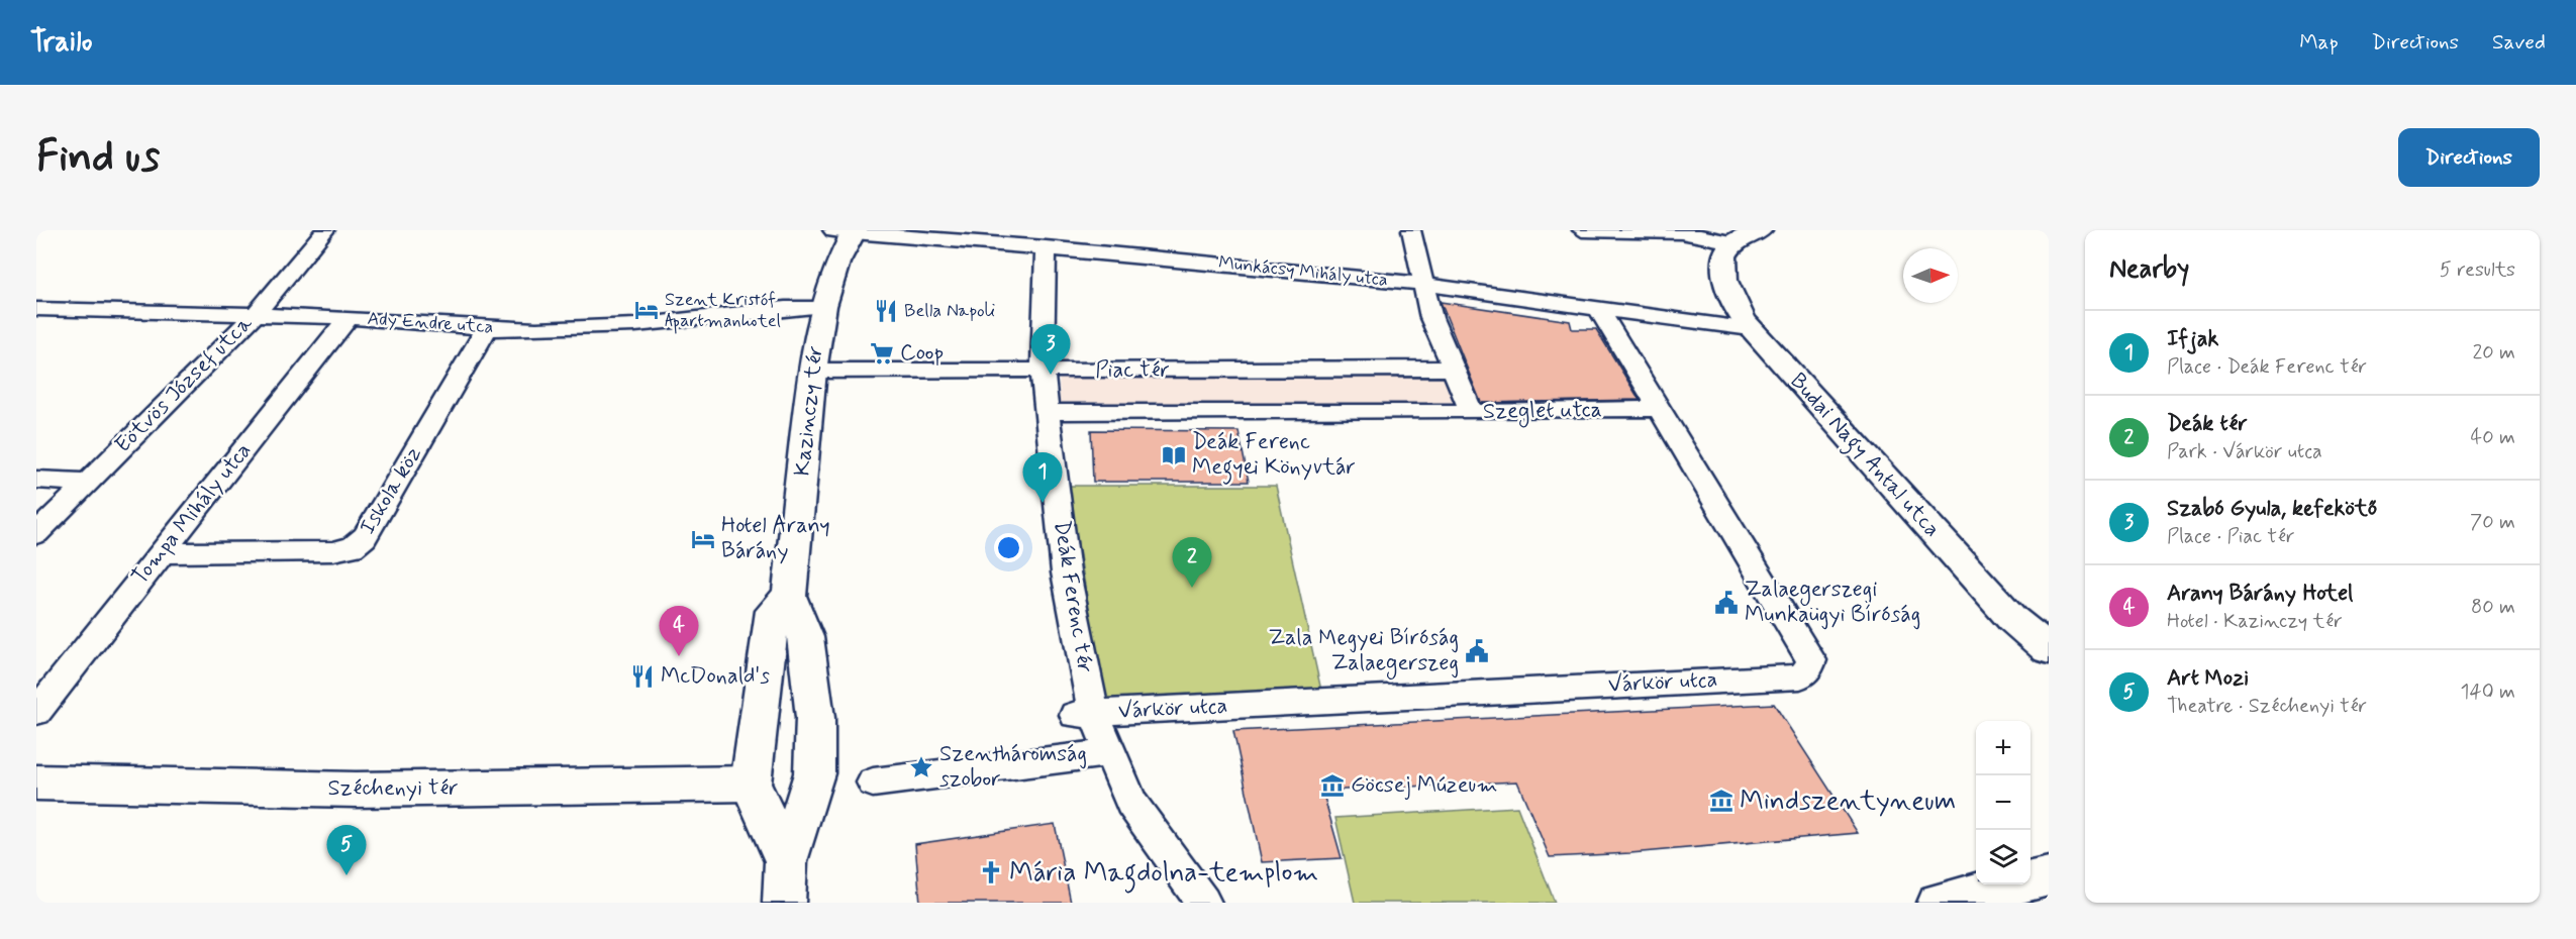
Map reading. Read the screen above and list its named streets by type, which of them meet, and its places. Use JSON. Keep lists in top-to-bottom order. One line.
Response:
{"streets":{"street":["Munkácsy Mihály utca","Ady Endre utca","Piac tér","Eötvös József utca","Kazinczy tér","Szeglet utca","Budai Nagy Antal utca","Iskola köz","Tompa Mihály utca","Deák Ferenc tér","Várkör utca","Széchenyi tér"]},"crossings":[["Munkácsy Mihály utca","Kazinczy tér"],["Munkácsy Mihály utca","Szeglet utca"],["Munkácsy Mihály utca","Budai Nagy Antal utca"],["Munkácsy Mihály utca","Deák Ferenc tér"],["Munkácsy Mihály utca","Várkör utca"],["Ady Endre utca","Eötvös József utca"],["Ady Endre utca","Kazinczy tér"],["Ady Endre utca","Iskola köz"],["Ady Endre utca","Tompa Mihály utca"],["Piac tér","Kazinczy tér"],["Piac tér","Szeglet utca"],["Piac tér","Deák Ferenc tér"],["Kazinczy tér","Széchenyi tér"],["Szeglet utca","Várkör utca"],["Iskola köz","Tompa Mihály utca"],["Deák Ferenc tér","Várkör utca"]],"places":{"hotel":["Szent Kristóf Apartmanhotel","Hotel Arany Bárány"],"restaurant":["Bella Napoli","McDonald's"],"supermarket":["Coop"],"library":["Deák Ferenc Megyei Könyvtár"],"public building":["Zalaegerszegi Munkaügyi Bíróság","Zala Megyei Bíróság Zalaegerszeg"],"place":["Szentháromság szobor"],"museum":["Göcsej Múzeum","Mindszentyneum"],"church":["Mária Magdolna-templom"]},"north":"right","page":{"header":"Trailo","nav":["Map","Directions","Saved"],"buttons":"Directions","title":"Find us","heading":["Nearby","5 results"],"list":[{"mark":"1","name":"Ifjak","note":"Place · Deák Ferenc tér","value":"20 m"},{"mark":"2","name":"Deák tér","note":"Park · Várkör utca","value":"40 m"},{"mark":"3","name":"Szabó Gyula, kefekötő","note":"Place · Piac tér","value":"70 m"},{"mark":"4","name":"Arany Bárány Hotel","note":"Hotel · Kazinczy tér","value":"80 m"},{"mark":"5","name":"Art Mozi","note":"Theatre · Széchenyi tér","value":"140 m"}],"pins":["3","1","2","4","5"],"map_buttons":["+","−"]}}
